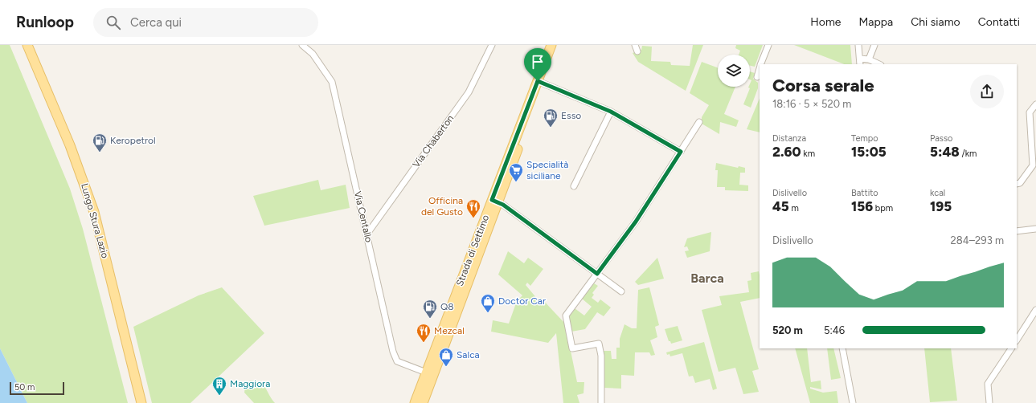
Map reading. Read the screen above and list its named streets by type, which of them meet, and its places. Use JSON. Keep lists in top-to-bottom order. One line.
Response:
{"streets":{"main road":["Lungo Stura Lazio","Strada di Settimo"],"street":["Via Chaberton","Via Centallo"]},"crossings":[["Via Chaberton","Via Centallo"],["Via Centallo","Strada di Settimo"]],"districts":["Barca"],"places":{"fuel station":["Esso","Keropetrol","Q8"],"supermarket":["Specialità siciliane"],"restaurant":["Officina del Gusto","Mezcal"],"shop":["Doctor Car","Salca"],"building":["Maggiora"]},"scale_bar":"50 m","page":{"header":"Runloop","search":"Cerca qui","nav":["Home","Mappa","Chi siamo","Contatti"],"heading":["Corsa serale","18:16 · 5 × 520 m"],"stats":[["Distanza","2.60 km"],["Tempo","15:05"],["Passo","5:48 /km"],["Dislivello","45 m"],["Battito","156 bpm"],["kcal","195"]],"chart":["Dislivello","284–293 m"],"list":[{"name":"520 m","note":"5:46"}],"scale":"50 m"}}
